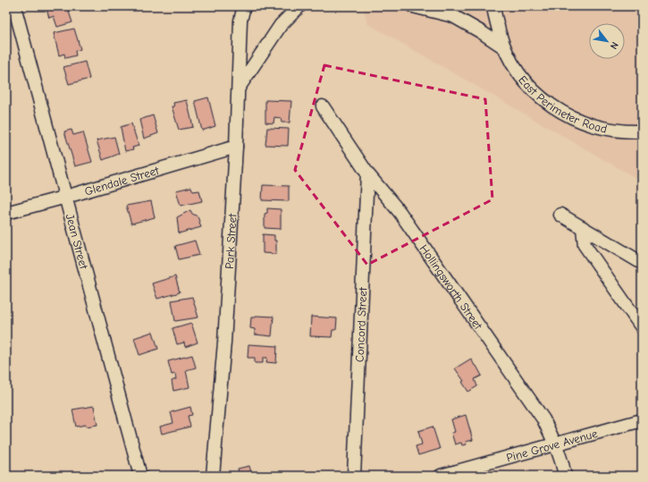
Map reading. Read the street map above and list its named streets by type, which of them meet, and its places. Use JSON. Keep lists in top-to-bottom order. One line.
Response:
{"streets":{"street":["East Perimeter Road","Glendale Street","Jean Street","Park Street","Hollingsworth Street","Concord Street","Pine Grove Avenue"]},"crossings":[["Glendale Street","Jean Street"],["Glendale Street","Park Street"],["Hollingsworth Street","Concord Street"],["Hollingsworth Street","Pine Grove Avenue"]],"north":"bottom right"}
